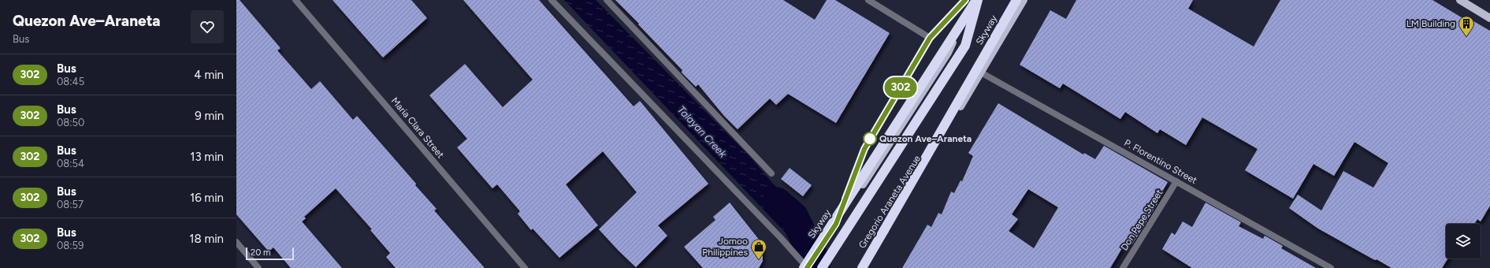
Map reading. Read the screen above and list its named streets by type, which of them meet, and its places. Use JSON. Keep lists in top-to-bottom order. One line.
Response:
{"streets":{"highway":["Skyway"],"main road":["Gregorio Araneta Avenue"],"street":["Maria Clara Street","P. Florentino Street","Don Pepe Street"]},"crossings":[["Skyway","Gregorio Araneta Avenue"],["P. Florentino Street","Gregorio Araneta Avenue"],["P. Florentino Street","Don Pepe Street"]],"water":["Talayan Creek"],"places":{"building":["LM Building"],"other":["Quezon Ave–Araneta"],"shop":["Jomoo Philippines"]},"lines":["bus line 302"],"scale_bar":"20 m","page":{"heading":["Quezon Ave–Araneta","Bus"],"on_map":"302","list":[{"mark":"302","name":"Bus","note":"08:45","value":"4 min"},{"mark":"302","name":"Bus","note":"08:50","value":"9 min"},{"mark":"302","name":"Bus","note":"08:54","value":"13 min"},{"mark":"302","name":"Bus","note":"08:57","value":"16 min"},{"mark":"302","name":"Bus","note":"08:59","value":"18 min"}],"scale":"20 m"}}
